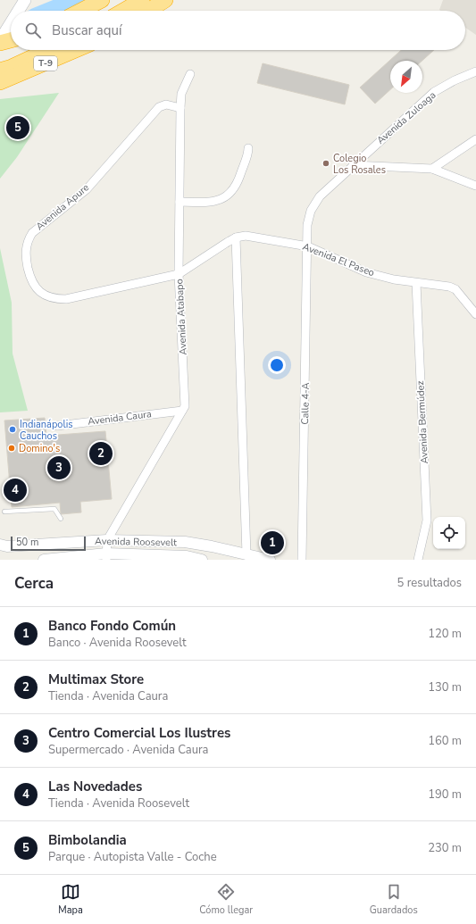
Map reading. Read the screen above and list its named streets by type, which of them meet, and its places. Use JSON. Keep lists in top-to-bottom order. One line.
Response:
{"streets":{"highway":["T-9"],"street":["Avenida Zuloaga","Avenida Apure","Avenida El Paseo","Avenida Atabapo","Calle 4-A","Avenida Caura","Avenida Bermúdez","Avenida Roosevelt"]},"crossings":[["Avenida Zuloaga","Avenida El Paseo"],["Avenida Zuloaga","Calle 4-A"],["Avenida Apure","Avenida Atabapo"],["Avenida El Paseo","Calle 4-A"],["Avenida El Paseo","Avenida Bermúdez"],["Avenida Atabapo","Avenida Caura"],["Avenida Atabapo","Avenida Roosevelt"]],"places":["Colegio Los Rosales","Indianápolis Cauchos","Domino's"],"scale_bar":"50 m","north":"bottom left","page":{"search":"Buscar aquí","pins":["5","2","3","4","1"],"scale":"50 m","heading":["Cerca","5 resultados"],"list":[{"mark":"1","name":"Banco Fondo Común","note":"Banco · Avenida Roosevelt","value":"120 m"},{"mark":"2","name":"Multimax Store","note":"Tienda · Avenida Caura","value":"130 m"},{"mark":"3","name":"Centro Comercial Los Ilustres","note":"Supermercado · Avenida Caura","value":"160 m"},{"mark":"4","name":"Las Novedades","note":"Tienda · Avenida Roosevelt","value":"190 m"},{"mark":"5","name":"Bimbolandia","note":"Parque · Autopista Valle - Coche","value":"230 m"}],"nav":["Mapa","Cómo llegar","Guardados"]}}
